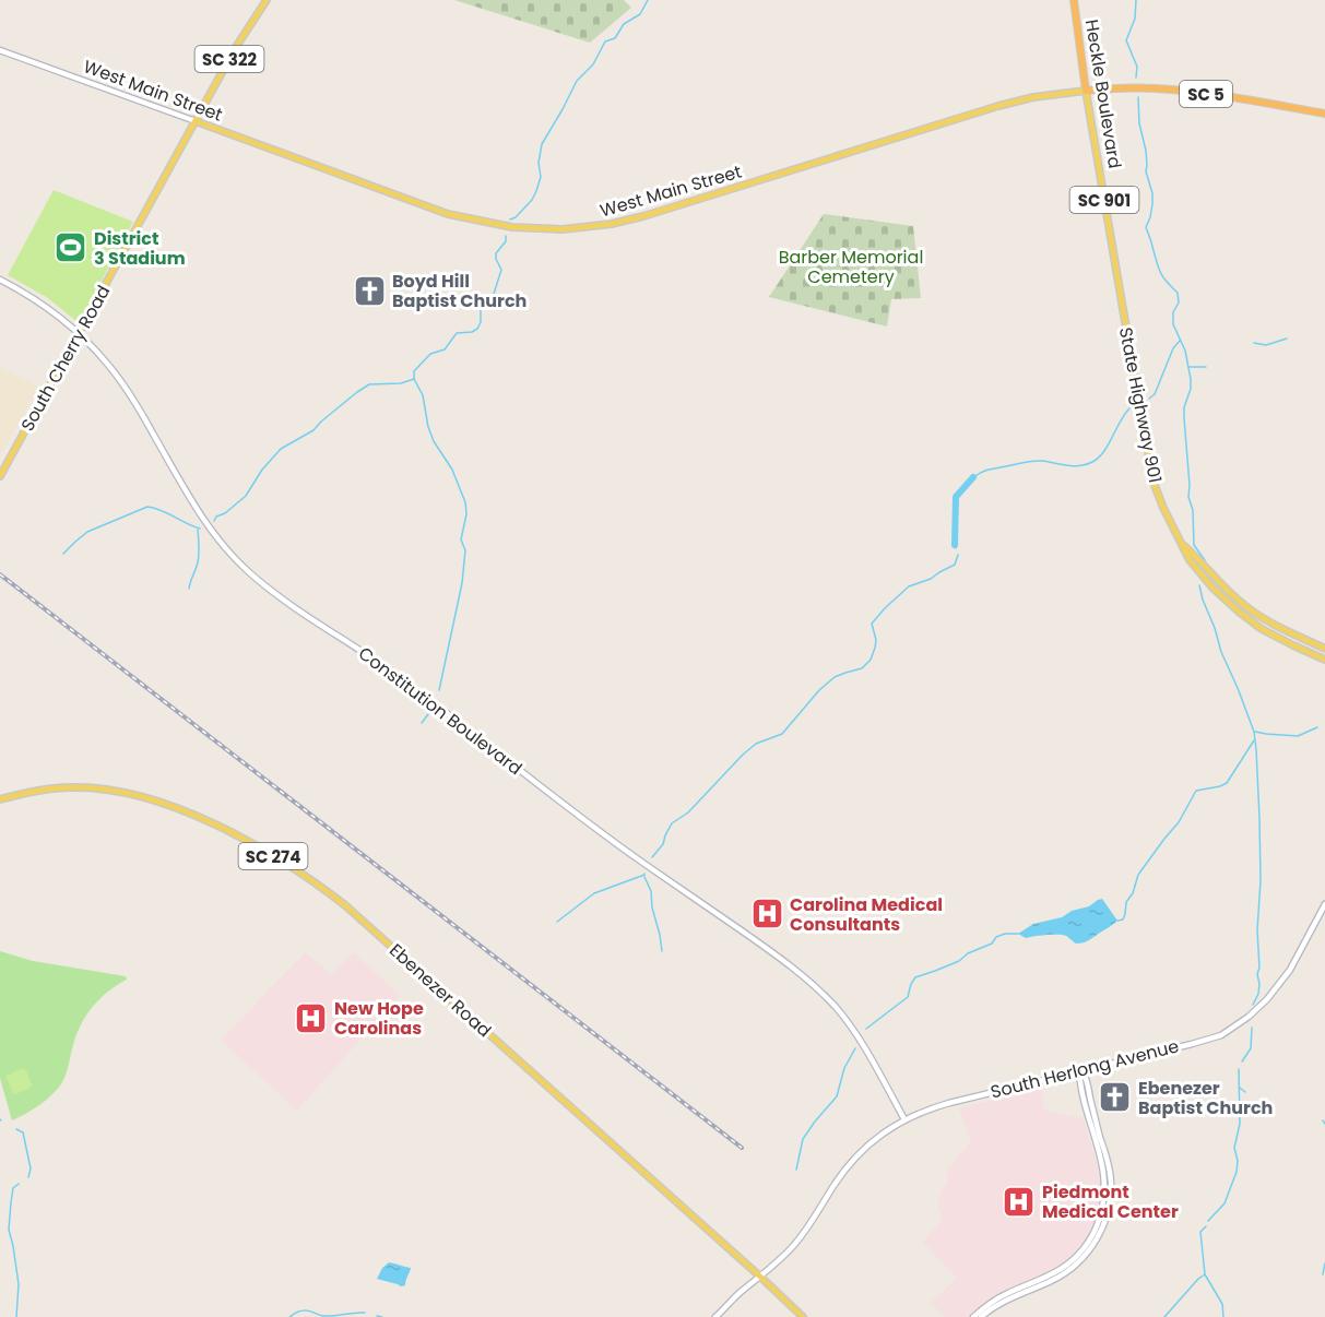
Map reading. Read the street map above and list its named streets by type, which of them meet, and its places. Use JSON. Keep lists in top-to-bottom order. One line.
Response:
{"streets":{"highway":["West Main Street","Heckle Boulevard","SC 5","SC 901"],"main road":["SC 322","South Cherry Road","State Highway 901","SC 274","Ebenezer Road"],"street":["Constitution Boulevard","South Herlong Avenue"]},"crossings":[["West Main Street","Heckle Boulevard"],["West Main Street","South Cherry Road"],["Heckle Boulevard","State Highway 901"],["SC 901","State Highway 901"],["South Cherry Road","Constitution Boulevard"],["Constitution Boulevard","South Herlong Avenue"],["Ebenezer Road","South Herlong Avenue"]],"parks":["Barber Memorial Cemetery"],"places":{"sports":["District 3 Stadium"],"church":["Boyd Hill Baptist Church","Ebenezer Baptist Church"],"hospital":["Carolina Medical Consultants","New Hope Carolinas","Piedmont Medical Center"]}}
